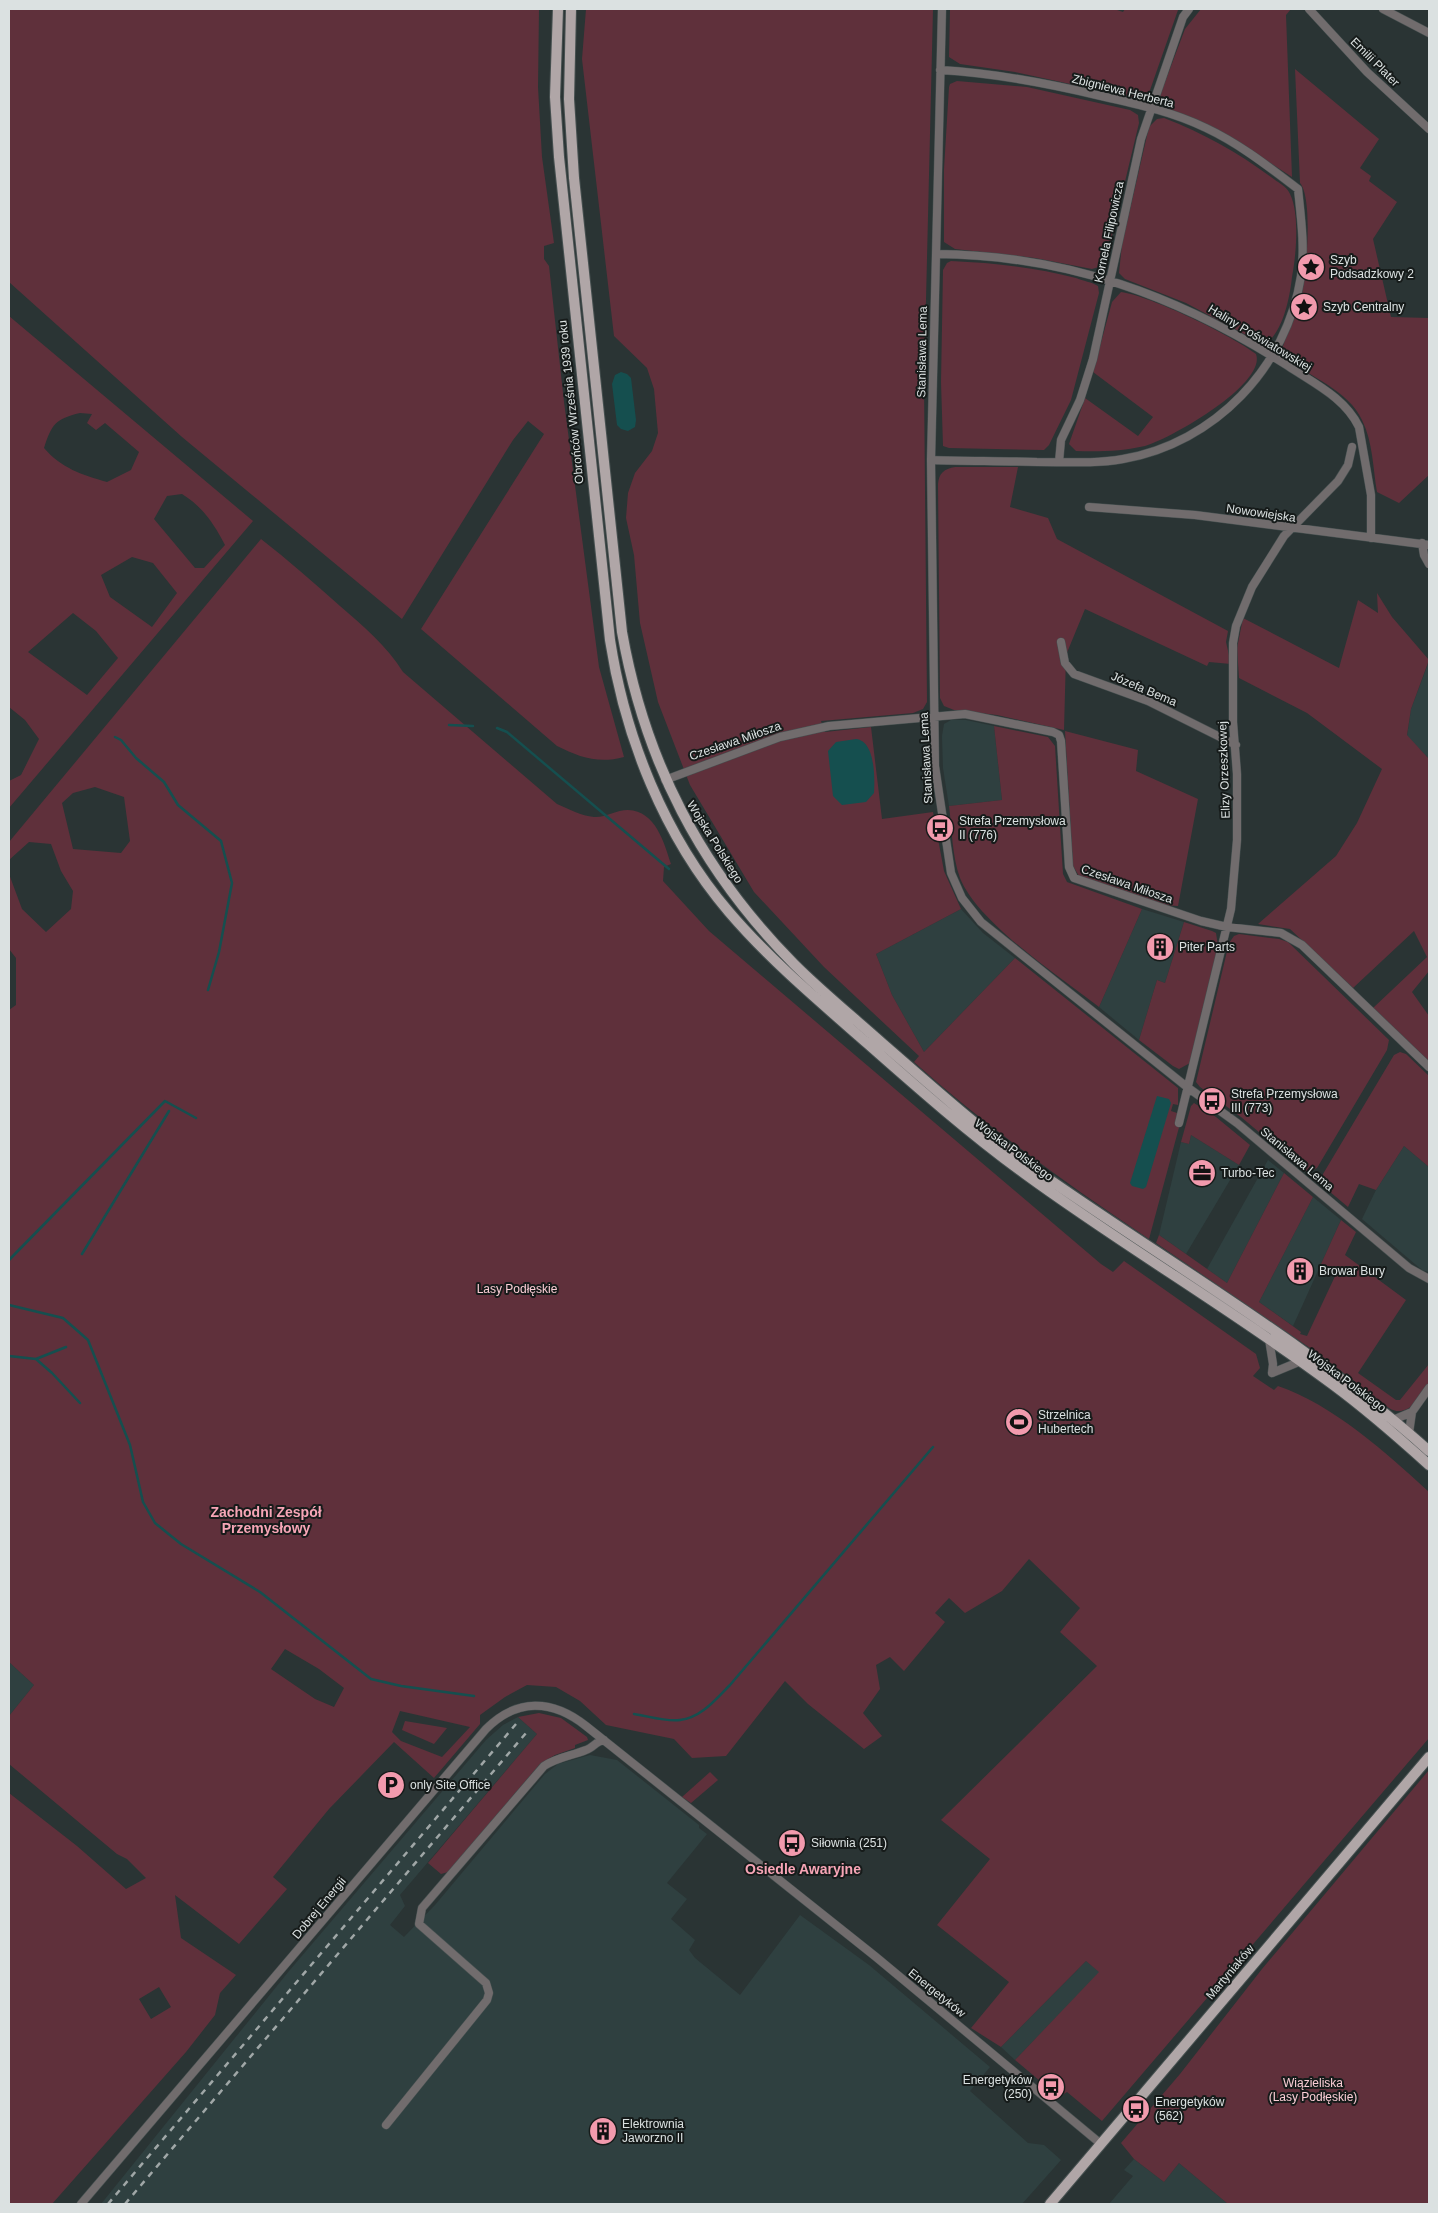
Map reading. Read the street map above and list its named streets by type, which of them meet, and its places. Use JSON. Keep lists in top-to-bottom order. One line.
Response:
{"streets":{"main road":["Obrońców Września 1939 roku","Wojska Polskiego","Martyniaków"],"street":["Emilii Plater","Zbigniewa Herberta","Kornela Filipowicza","Haliny Poświatowskiej","Stanisława Lema","Nowowiejska","Józefa Bema","Czesława Miłosza","Elizy Orzeszkowej","Dobrej Energii","Energetyków"]},"crossings":[["Zbigniewa Herberta","Kornela Filipowicza"],["Zbigniewa Herberta","Haliny Poświatowskiej"],["Zbigniewa Herberta","Stanisława Lema"],["Kornela Filipowicza","Haliny Poświatowskiej"],["Haliny Poświatowskiej","Stanisława Lema"],["Haliny Poświatowskiej","Nowowiejska"],["Stanisława Lema","Czesława Miłosza"],["Stanisława Lema","Elizy Orzeszkowej"],["Obrońców Września 1939 roku","Czesława Miłosza"],["Obrońców Września 1939 roku","Wojska Polskiego"],["Nowowiejska","Elizy Orzeszkowej"],["Józefa Bema","Elizy Orzeszkowej"],["Czesława Miłosza","Elizy Orzeszkowej"],["Czesława Miłosza","Wojska Polskiego"],["Dobrej Energii","Energetyków"],["Martyniaków","Energetyków"]],"districts":["Zachodni Zespół Przemysłowy","Osiedle Awaryjne"],"parks":["Lasy Podłęskie","Wiązieliska (Lasy Podłęskie)"],"places":{"place":["Szyb Podsadzkowy 2","Szyb Centralny"],"bus stop":["Strefa Przemysłowa II (776)","Strefa Przemysłowa III (773)","Siłownia (251)","Energetyków (250)","Energetyków (562)"],"building":["Piter Parts","Browar Bury","Elektrownia Jaworzno II"],"office":["Turbo-Tec"],"sports":["Strzelnica Hubertech"],"parking":["only Site Office"]}}
